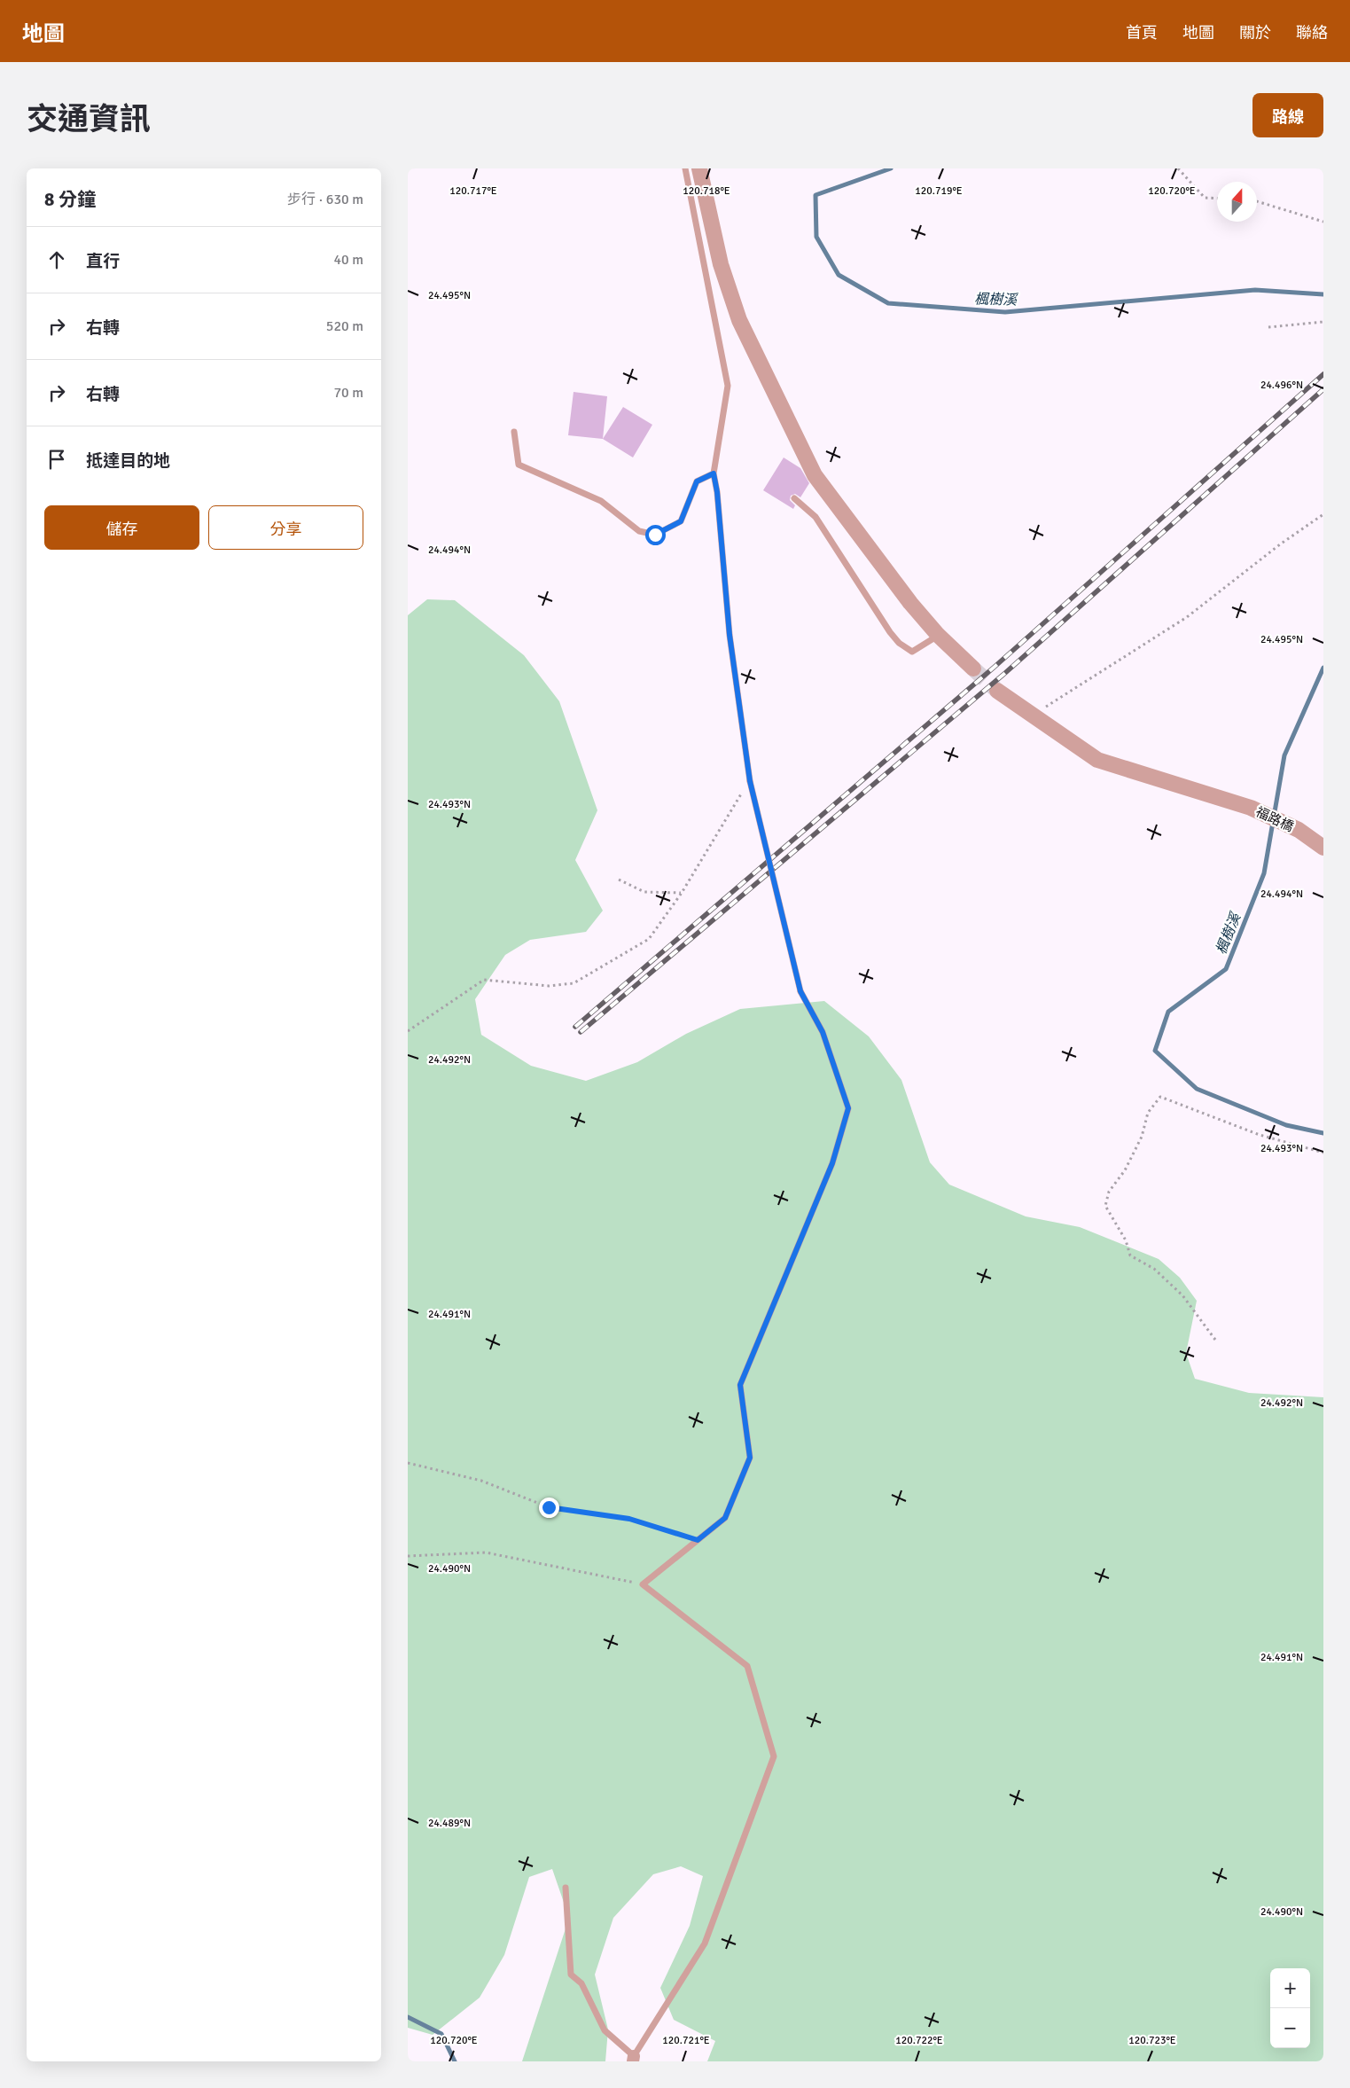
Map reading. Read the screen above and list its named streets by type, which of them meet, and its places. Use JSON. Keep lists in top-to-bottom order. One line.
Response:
{"streets":{"street":["福路橋"]},"water":["楓樹溪"],"north":"top","page":{"header":"地圖","nav":["首頁","地圖","關於","聯絡"],"title":"交通資訊","buttons":["路線",["儲存","分享"]],"heading":["8 分鐘","步行 · 630 m"],"list":[["直行","40 m"],["右轉","520 m"],["右轉","70 m"],"抵達目的地"],"map_buttons":["+","−"]},"coordinates":["120.719°E","120.717°E","120.718°E","120.720°E","24.495°N","24.496°N","24.494°N","24.493°N","24.492°N","24.491°N","24.490°N","24.489°N","120.721°E","120.722°E","120.723°E"]}
